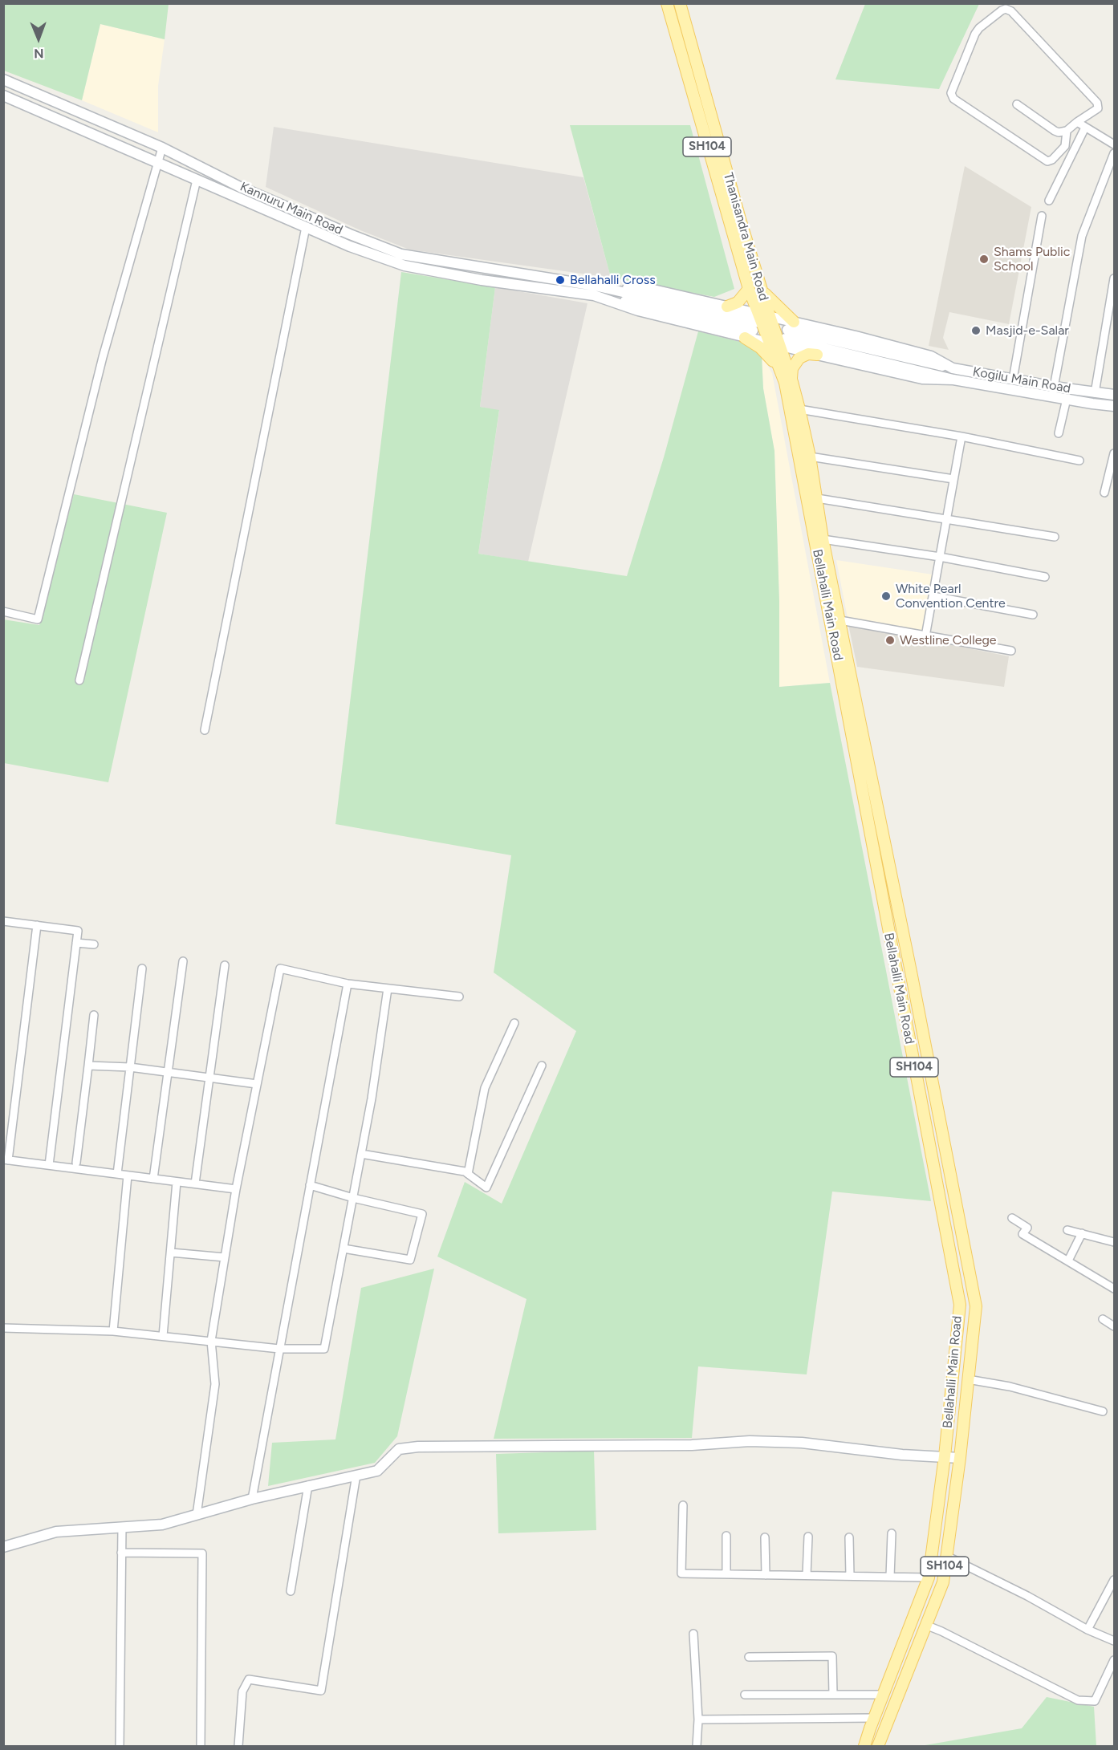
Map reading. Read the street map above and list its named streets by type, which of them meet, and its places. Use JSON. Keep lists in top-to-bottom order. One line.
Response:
{"streets":{"main road":["SH104","Kannuru Main Road","Thanisandra Main Road","Kogilu Main Road","Bellahalli Main Road"]},"crossings":[["Thanisandra Main Road","Kogilu Main Road"],["Thanisandra Main Road","Bellahalli Main Road"],["Kogilu Main Road","Bellahalli Main Road"]],"places":["Shams Public School","Bellahalli Cross","Masjid-e-Salar","White Pearl Convention Centre","Westline College"],"north":"bottom"}
